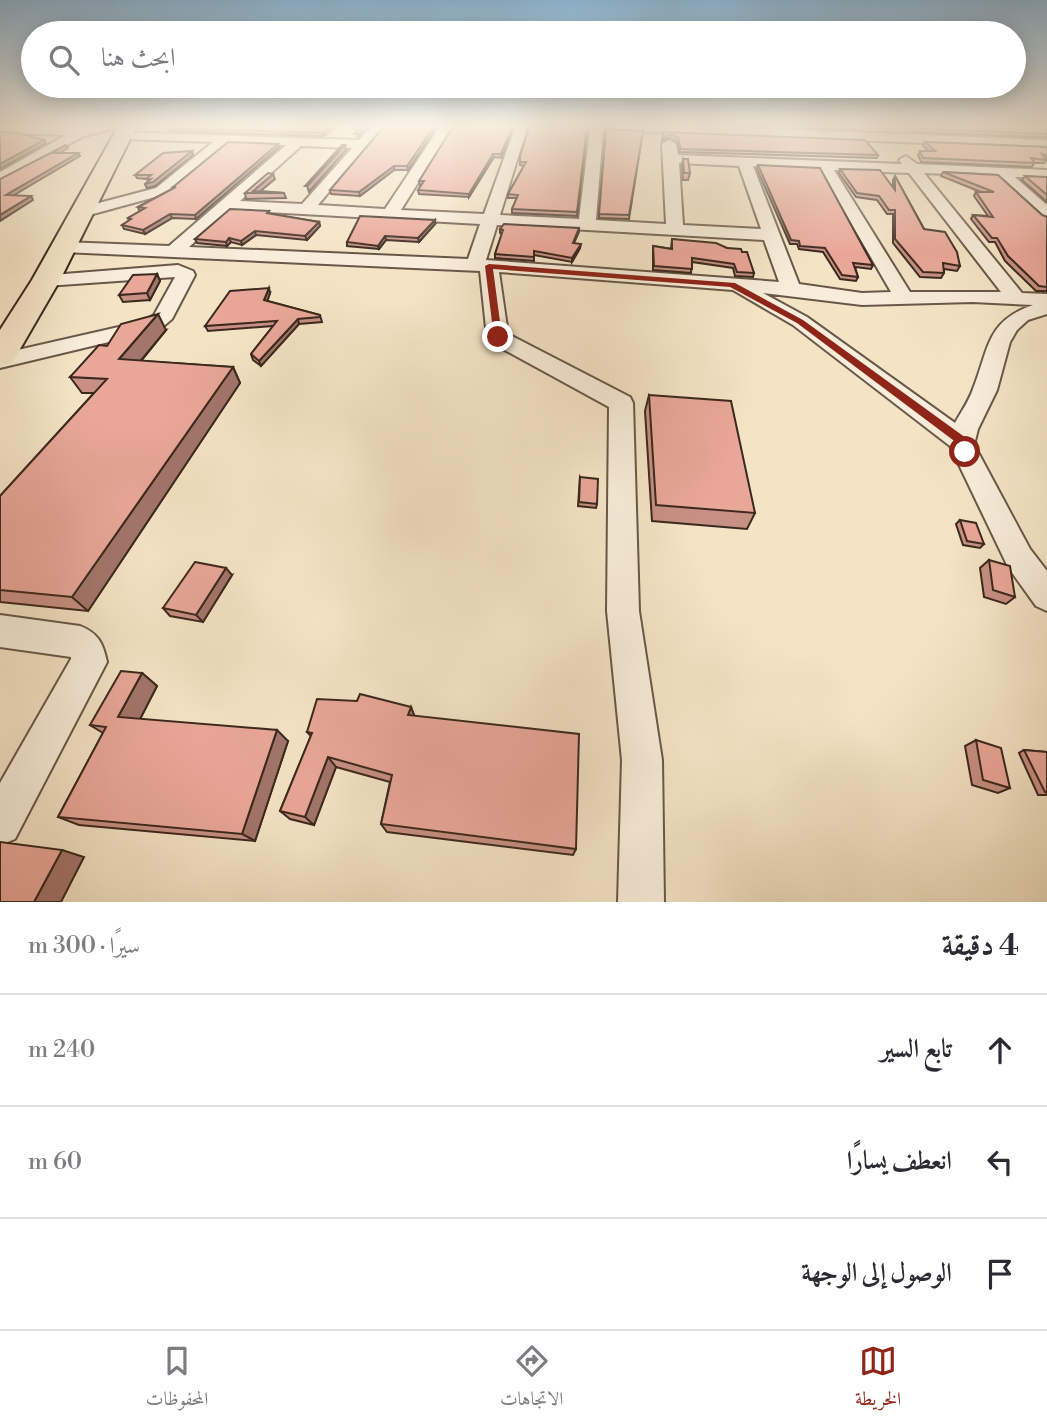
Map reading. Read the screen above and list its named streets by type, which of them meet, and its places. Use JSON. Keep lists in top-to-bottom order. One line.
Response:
{"page":{"search":"ابحث هنا","heading":["4 دقيقة","سيرًا · 300 m"],"list":[["تابع السير","240 m"],["انعطف يسارًا","60 m"],"الوصول إلى الوجهة"],"nav":["الخريطة","الاتجاهات","المحفوظات"]}}
